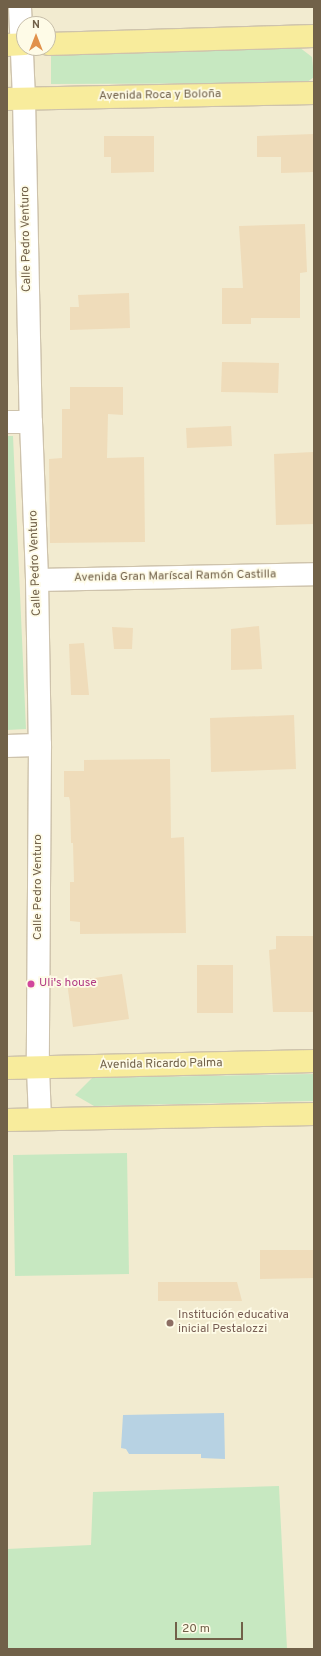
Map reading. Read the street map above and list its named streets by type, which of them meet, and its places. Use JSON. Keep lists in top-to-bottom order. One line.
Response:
{"streets":{"main road":["Avenida Roca y Boloña","Avenida Ricardo Palma"],"street":["Calle Pedro Venturo","Avenida Gran Maríscal Ramón Castilla"]},"crossings":[["Avenida Roca y Boloña","Calle Pedro Venturo"],["Calle Pedro Venturo","Avenida Gran Maríscal Ramón Castilla"],["Calle Pedro Venturo","Avenida Ricardo Palma"]],"places":["Uli's house","Institución educativa inicial Pestalozzi"],"scale_bar":"20 m","north":"top"}
